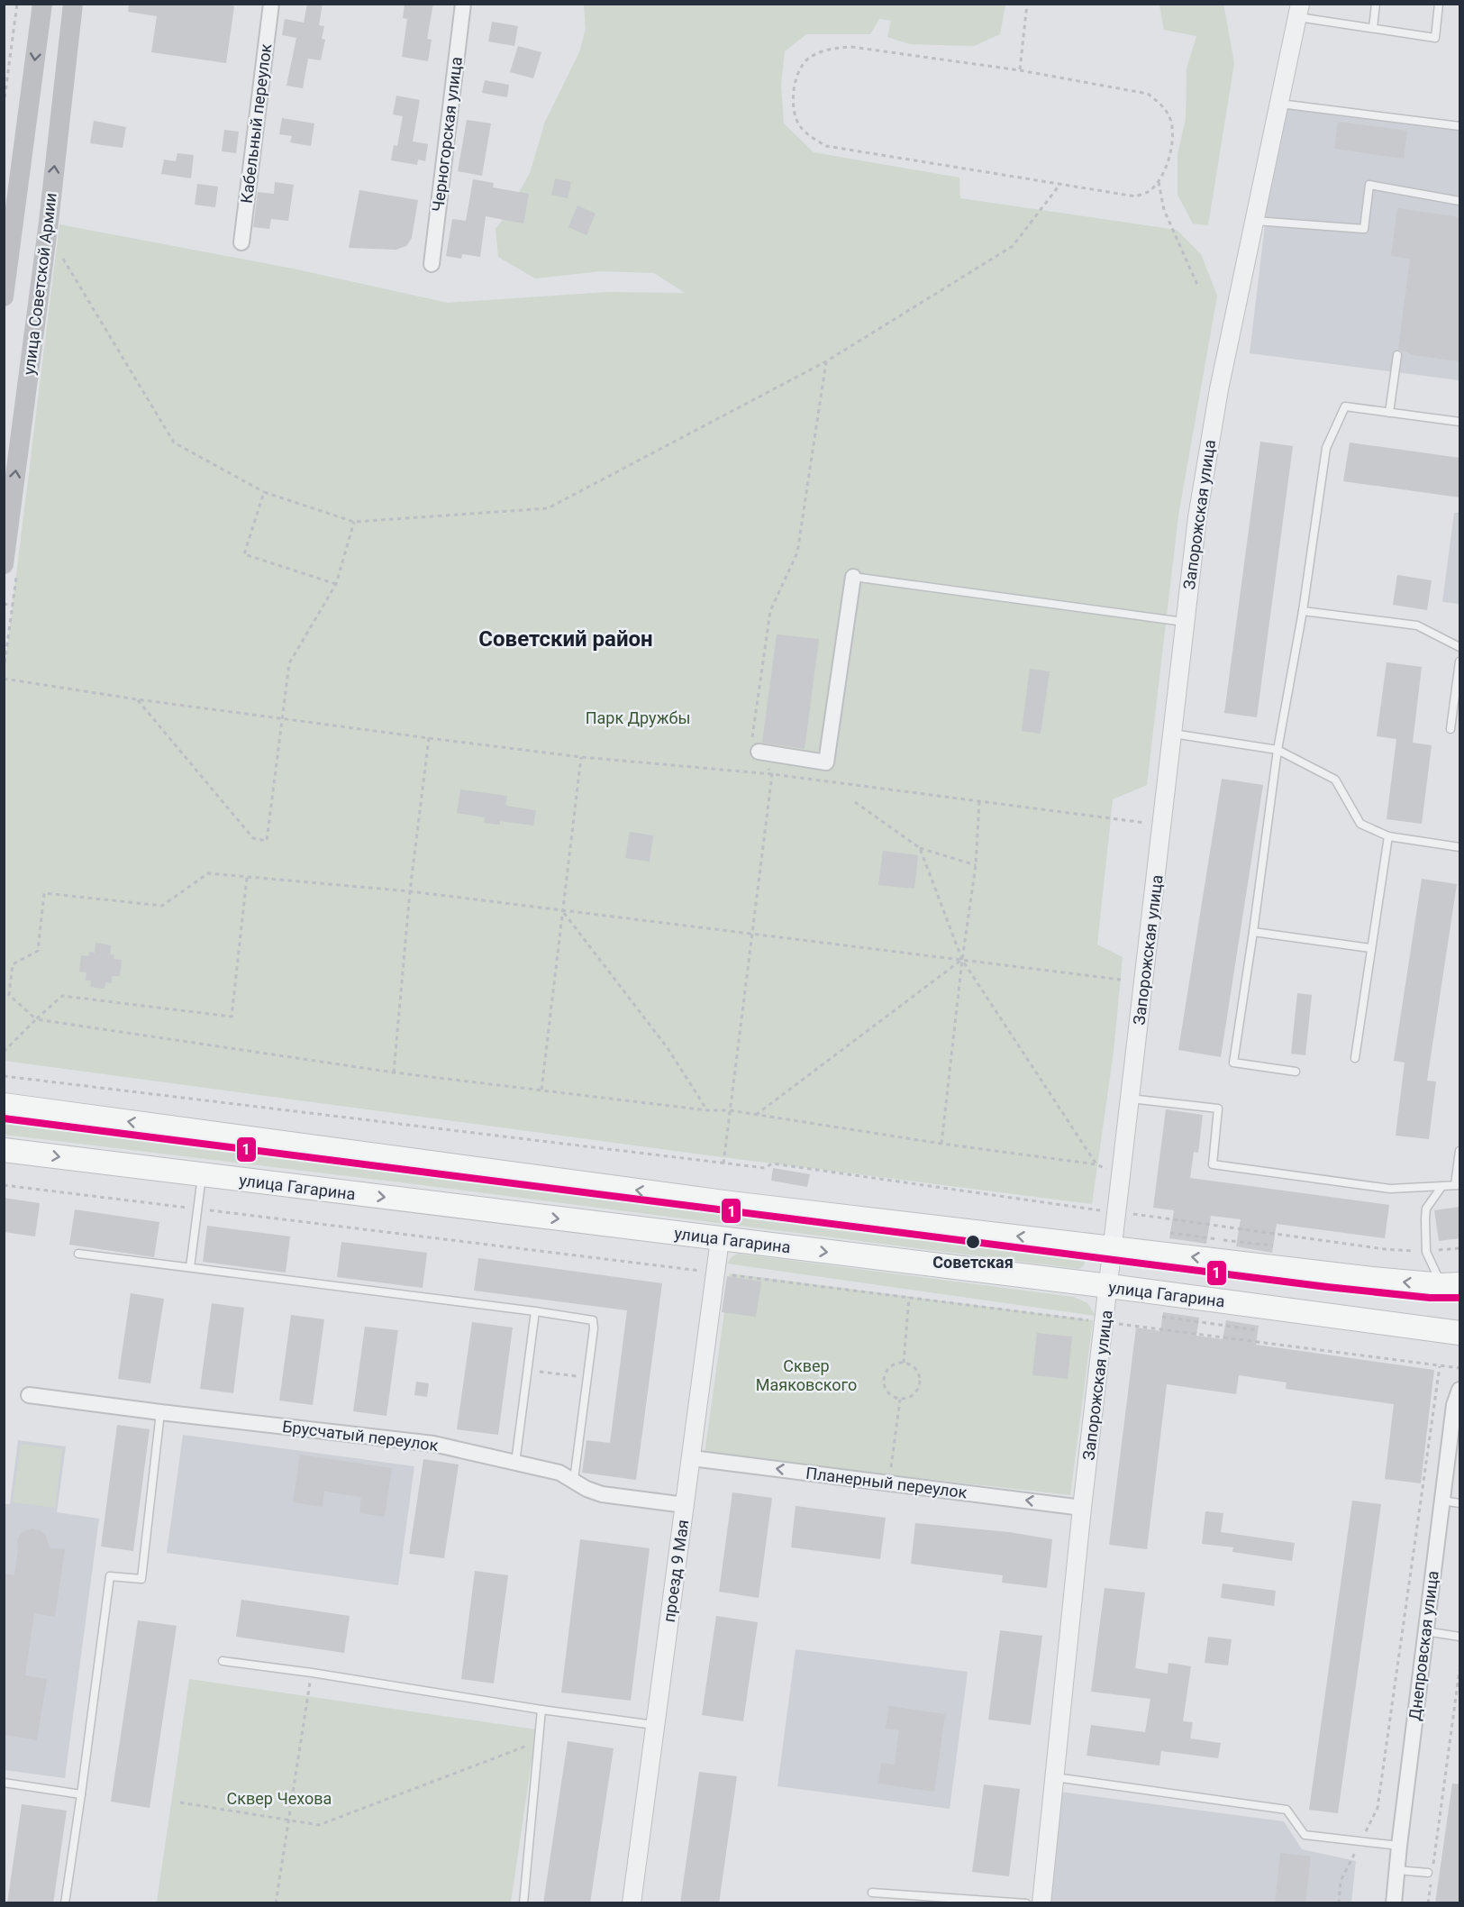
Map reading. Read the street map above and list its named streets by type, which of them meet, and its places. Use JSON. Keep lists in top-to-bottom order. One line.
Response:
{"streets":{"main road":["улица Советской Армии","улица Гагарина"],"street":["Кабельный переулок","Черногорская улица","Запорожская улица","Брусчатый переулок","Планерный переулок","проезд 9 Мая","Днепровская улица"]},"crossings":[["Запорожская улица","улица Гагарина"],["Запорожская улица","Планерный переулок"],["улица Гагарина","проезд 9 Мая"],["Брусчатый переулок","проезд 9 Мая"],["Планерный переулок","проезд 9 Мая"]],"one_way":["Планерный переулок"],"districts":["Советский район"],"parks":["Парк Дружбы","Сквер Маяковского","Сквер Чехова"],"places":["Советская"],"lines":["transit line 1"]}
